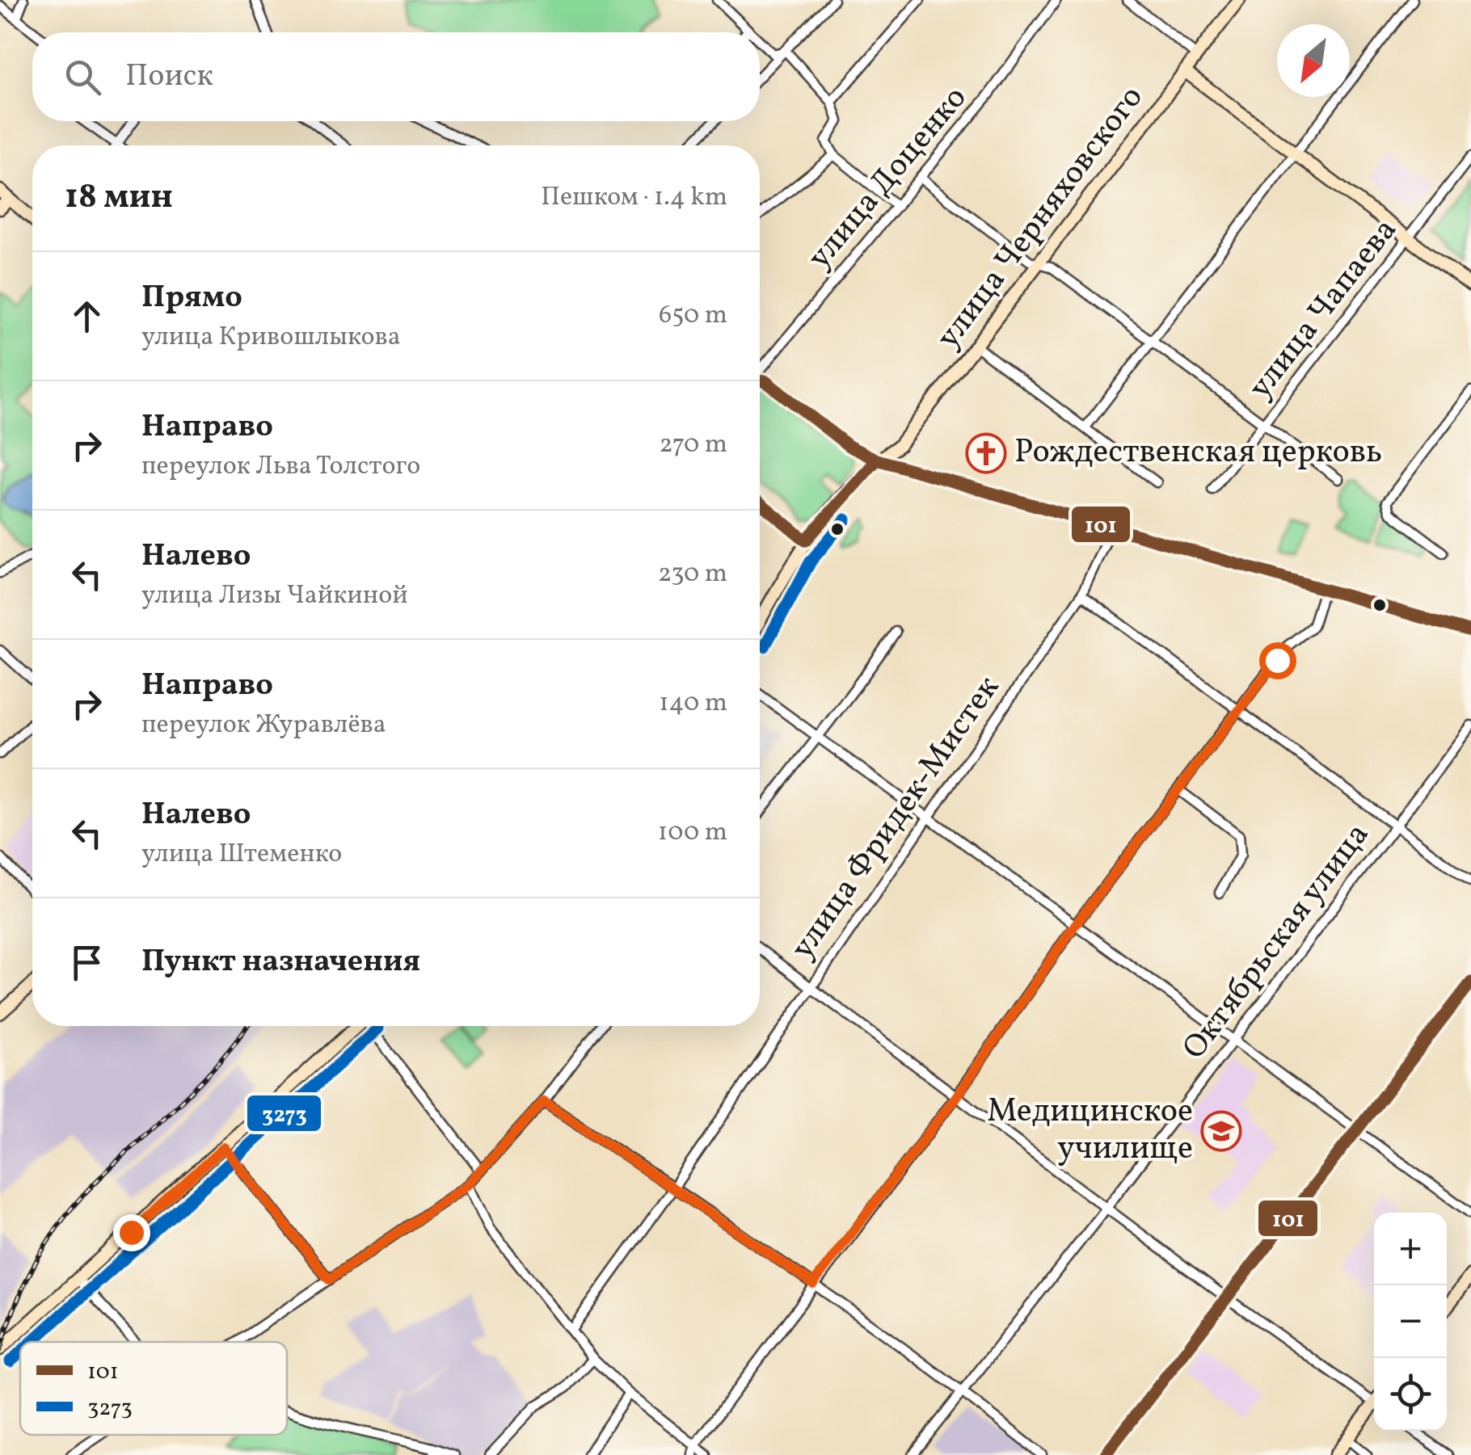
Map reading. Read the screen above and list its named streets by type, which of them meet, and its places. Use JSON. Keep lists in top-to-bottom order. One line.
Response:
{"streets":{"main road":["улица Черняховского"],"street":["улица Доценко","улица Чапаева","улица Фридек-Мистек","Октябрьская улица"]},"places":{"church":["Рождественская церковь"],"school or university":["Медицинское училище"]},"lines":["transit line 101","transit line 3273"],"legend":["101","3273"],"north":"bottom left","page":{"search":"Поиск","heading":["18 мин","Пешком · 1.4 km"],"list":[["Прямо","улица Кривошлыкова","650 m"],["Направо","переулок Льва Толстого","270 m"],["Налево","улица Лизы Чайкиной","230 m"],["Направо","переулок Журавлёва","140 m"],["Налево","улица Штеменко","100 m"],"Пункт назначения"],"map_buttons":["+","−"]}}
